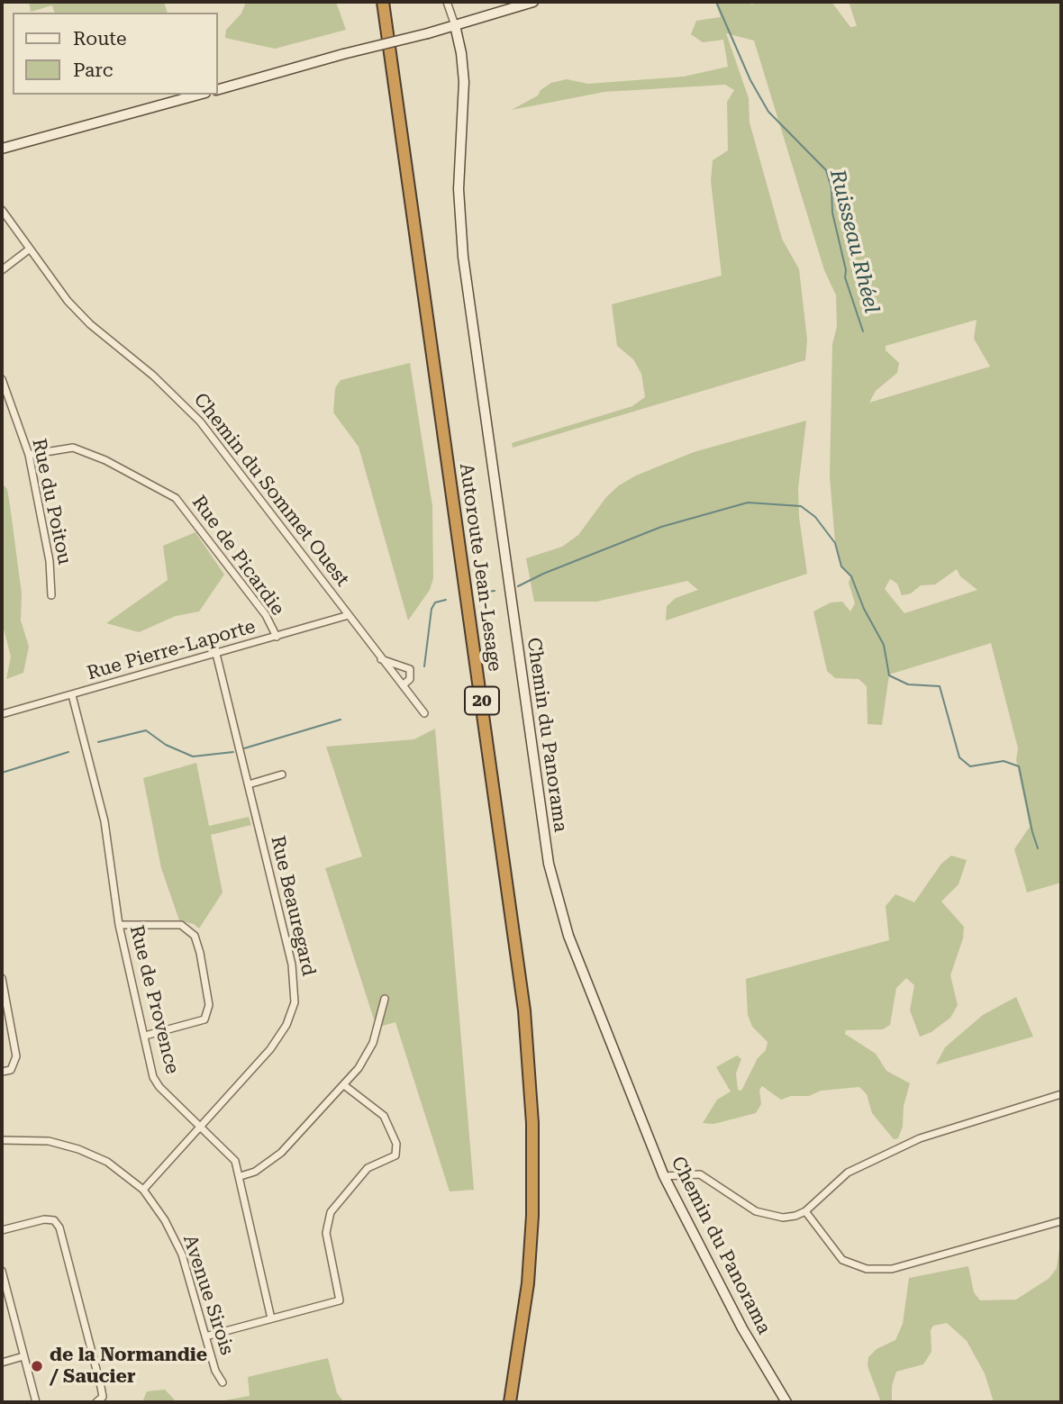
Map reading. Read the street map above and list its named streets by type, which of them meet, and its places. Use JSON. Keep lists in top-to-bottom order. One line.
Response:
{"streets":{"highway":["Autoroute Jean-Lesage","20"],"street":["Chemin du Sommet Ouest","Rue du Poitou","Rue de Picardie","Rue Pierre-Laporte","Chemin du Panorama","Rue Beauregard","Rue de Provence","Avenue Sirois"]},"crossings":[["Chemin du Sommet Ouest","Rue Pierre-Laporte"],["Rue du Poitou","Rue de Picardie"],["Rue de Picardie","Rue Pierre-Laporte"],["Rue Pierre-Laporte","Rue Beauregard"],["Rue Pierre-Laporte","Rue de Provence"],["Rue Beauregard","Rue de Provence"],["Rue Beauregard","Avenue Sirois"]],"water":["Ruisseau Rhéel"],"places":["de la Normandie / Saucier"],"legend":["Route","Parc"]}
